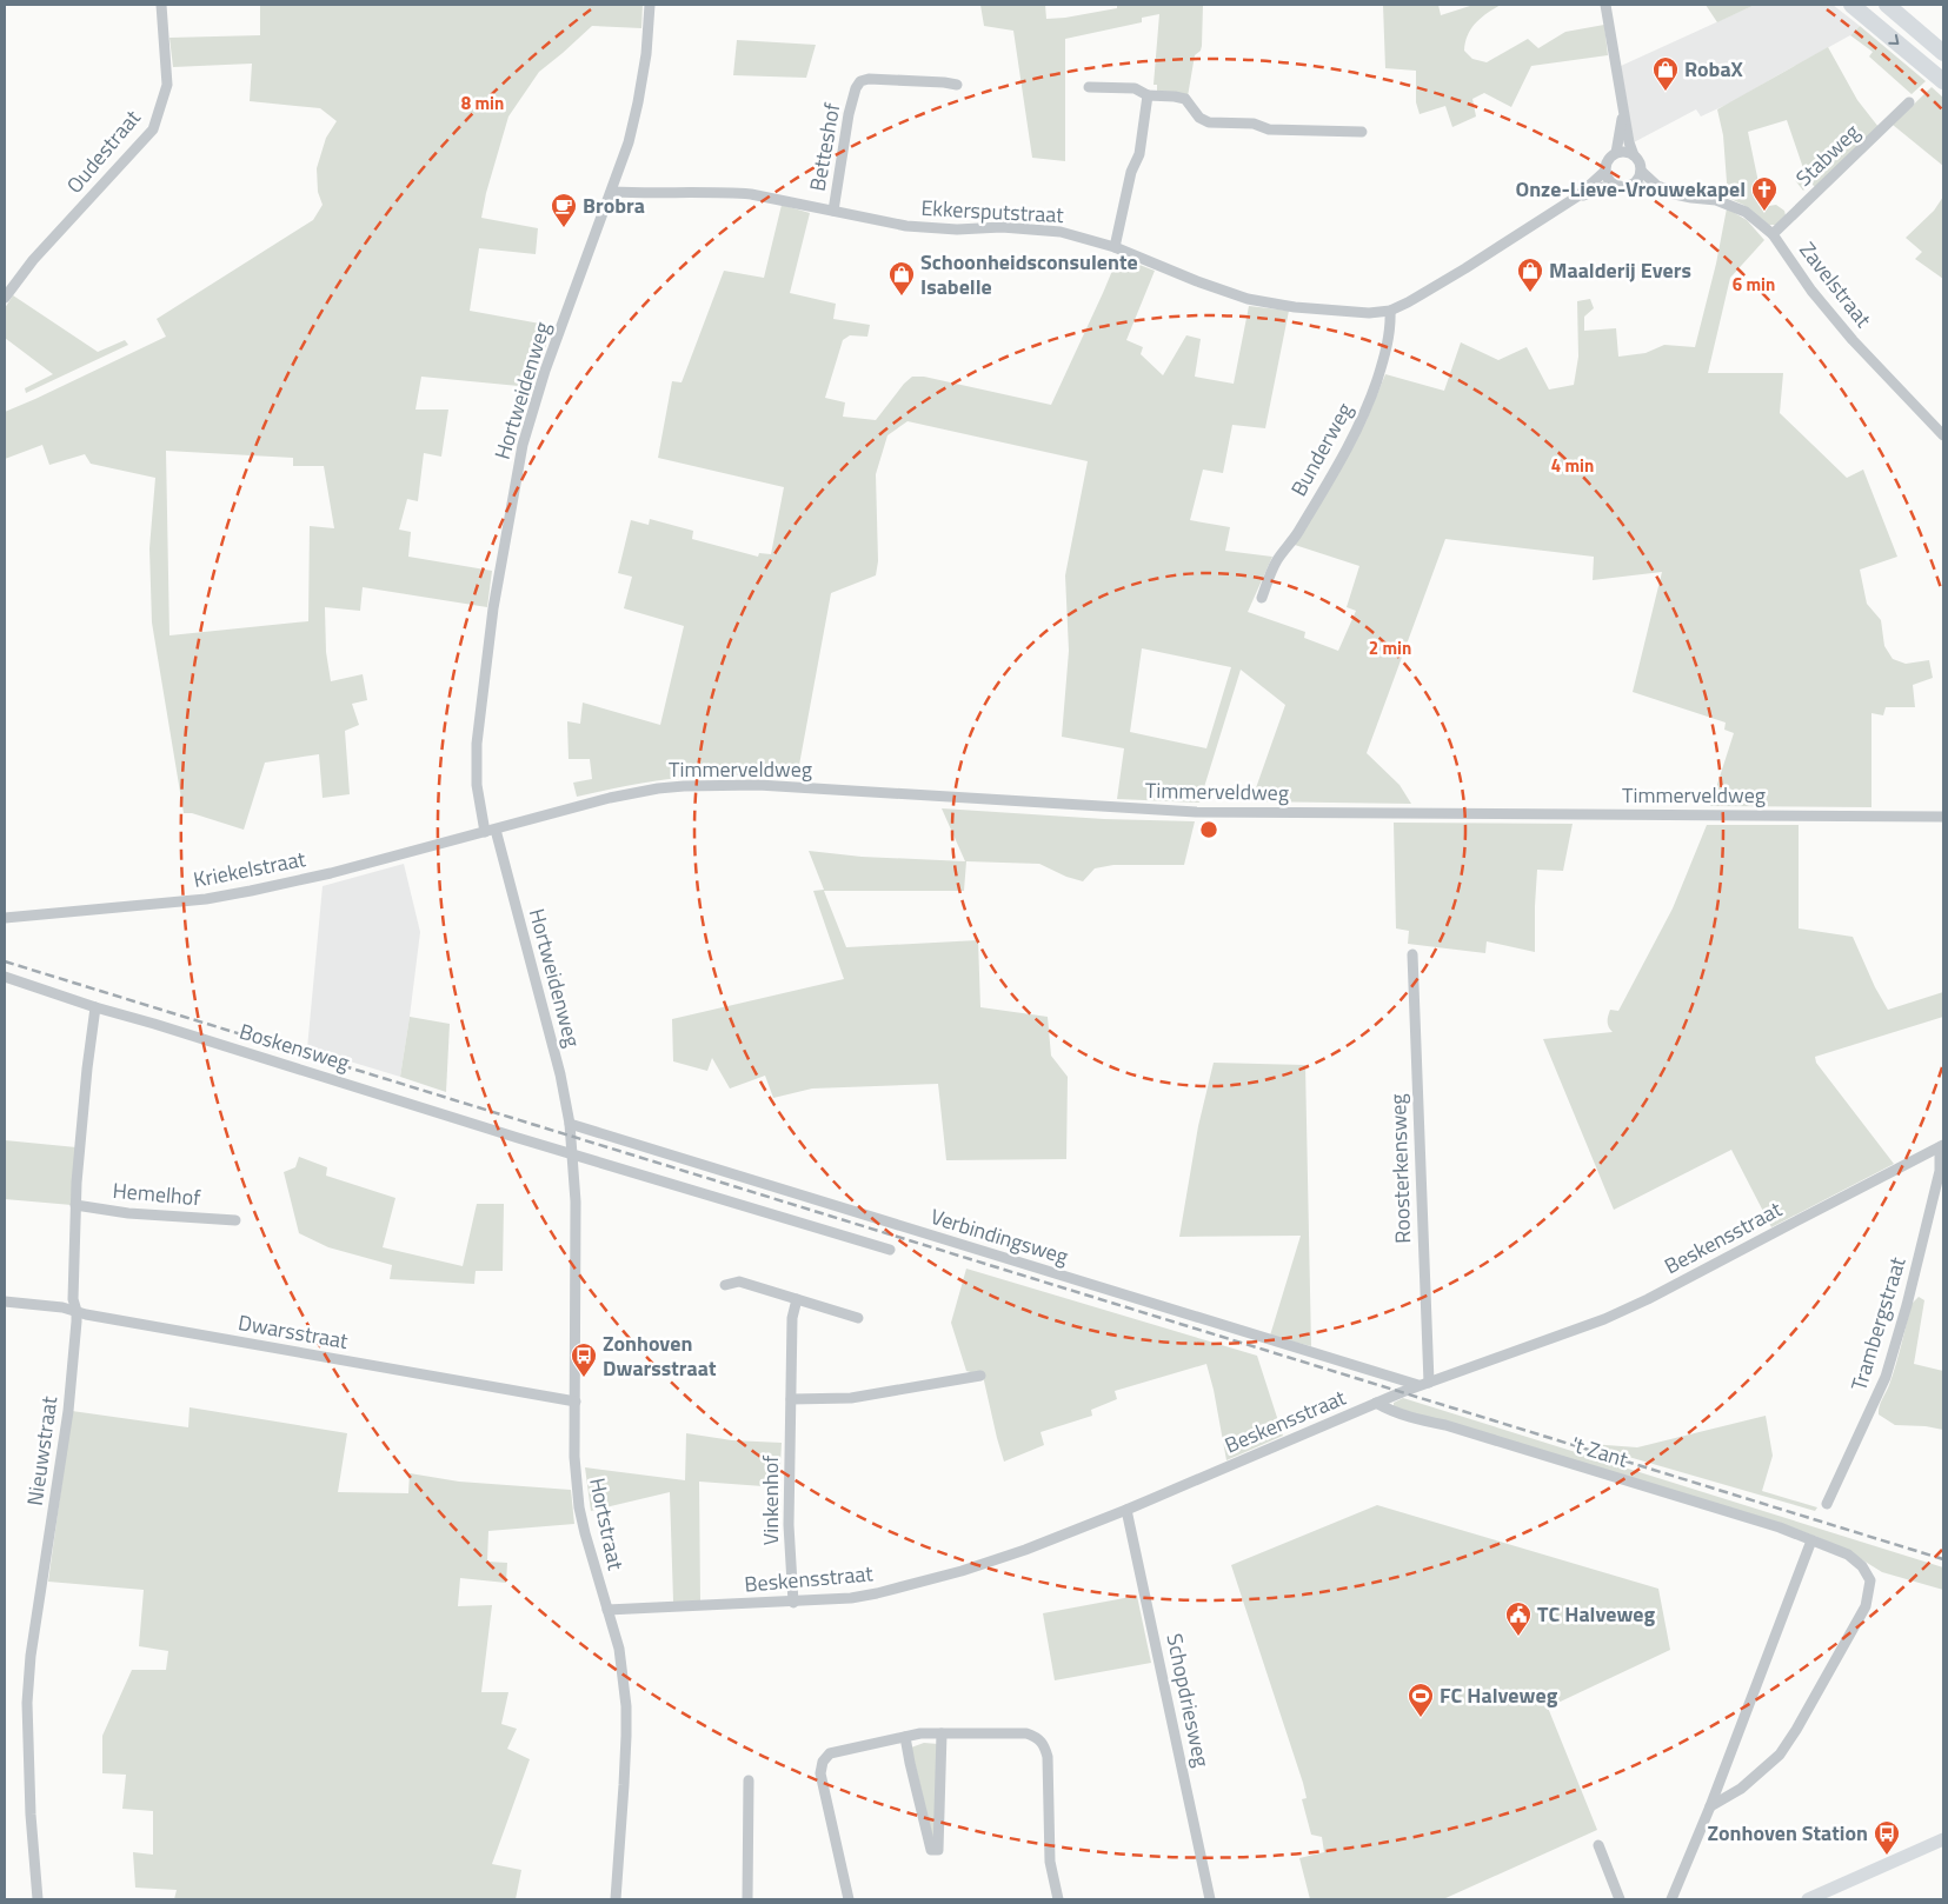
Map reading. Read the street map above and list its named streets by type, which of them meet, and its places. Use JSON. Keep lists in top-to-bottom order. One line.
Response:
{"streets":{"street":["Betteshof","Oudestraat","Stabweg","Ekkersputstraat","Zavelstraat","Hortweidenweg","Bunderweg","Timmerveldweg","Kriekelstraat","Boskensweg","Roosterkensweg","Hemelhof","Verbindingsweg","Beskensstraat","Trambergstraat","Dwarsstraat","Nieuwstraat","'t Zant","Vinkenhof","Hortstraat","Schopdriesweg"]},"crossings":[["Betteshof","Ekkersputstraat"],["Stabweg","Zavelstraat"],["Ekkersputstraat","Zavelstraat"],["Ekkersputstraat","Hortweidenweg"],["Ekkersputstraat","Bunderweg"],["Hortweidenweg","Timmerveldweg"],["Hortweidenweg","Kriekelstraat"],["Hortweidenweg","Verbindingsweg"],["Hortweidenweg","Hortstraat"],["Timmerveldweg","Kriekelstraat"],["Boskensweg","Nieuwstraat"],["Boskensweg","Hortstraat"],["Roosterkensweg","Verbindingsweg"],["Roosterkensweg","Beskensstraat"],["Hemelhof","Nieuwstraat"],["Verbindingsweg","Beskensstraat"],["Beskensstraat","Trambergstraat"],["Beskensstraat","'t Zant"],["Beskensstraat","Vinkenhof"],["Beskensstraat","Hortstraat"],["Beskensstraat","Schopdriesweg"],["Dwarsstraat","Nieuwstraat"],["Dwarsstraat","Hortstraat"]],"places":{"shop":["RobaX","Maalderij Evers","Schoonheidsconsulente Isabelle"],"church":["Onze-Lieve-Vrouwekapel"],"cafe":["Brobra"],"bus stop":["Zonhoven Dwarsstraat","Zonhoven Station"],"public building":["TC Halveweg"],"sports":["FC Halveweg"]},"rings":["8 min","6 min","4 min","2 min"]}
